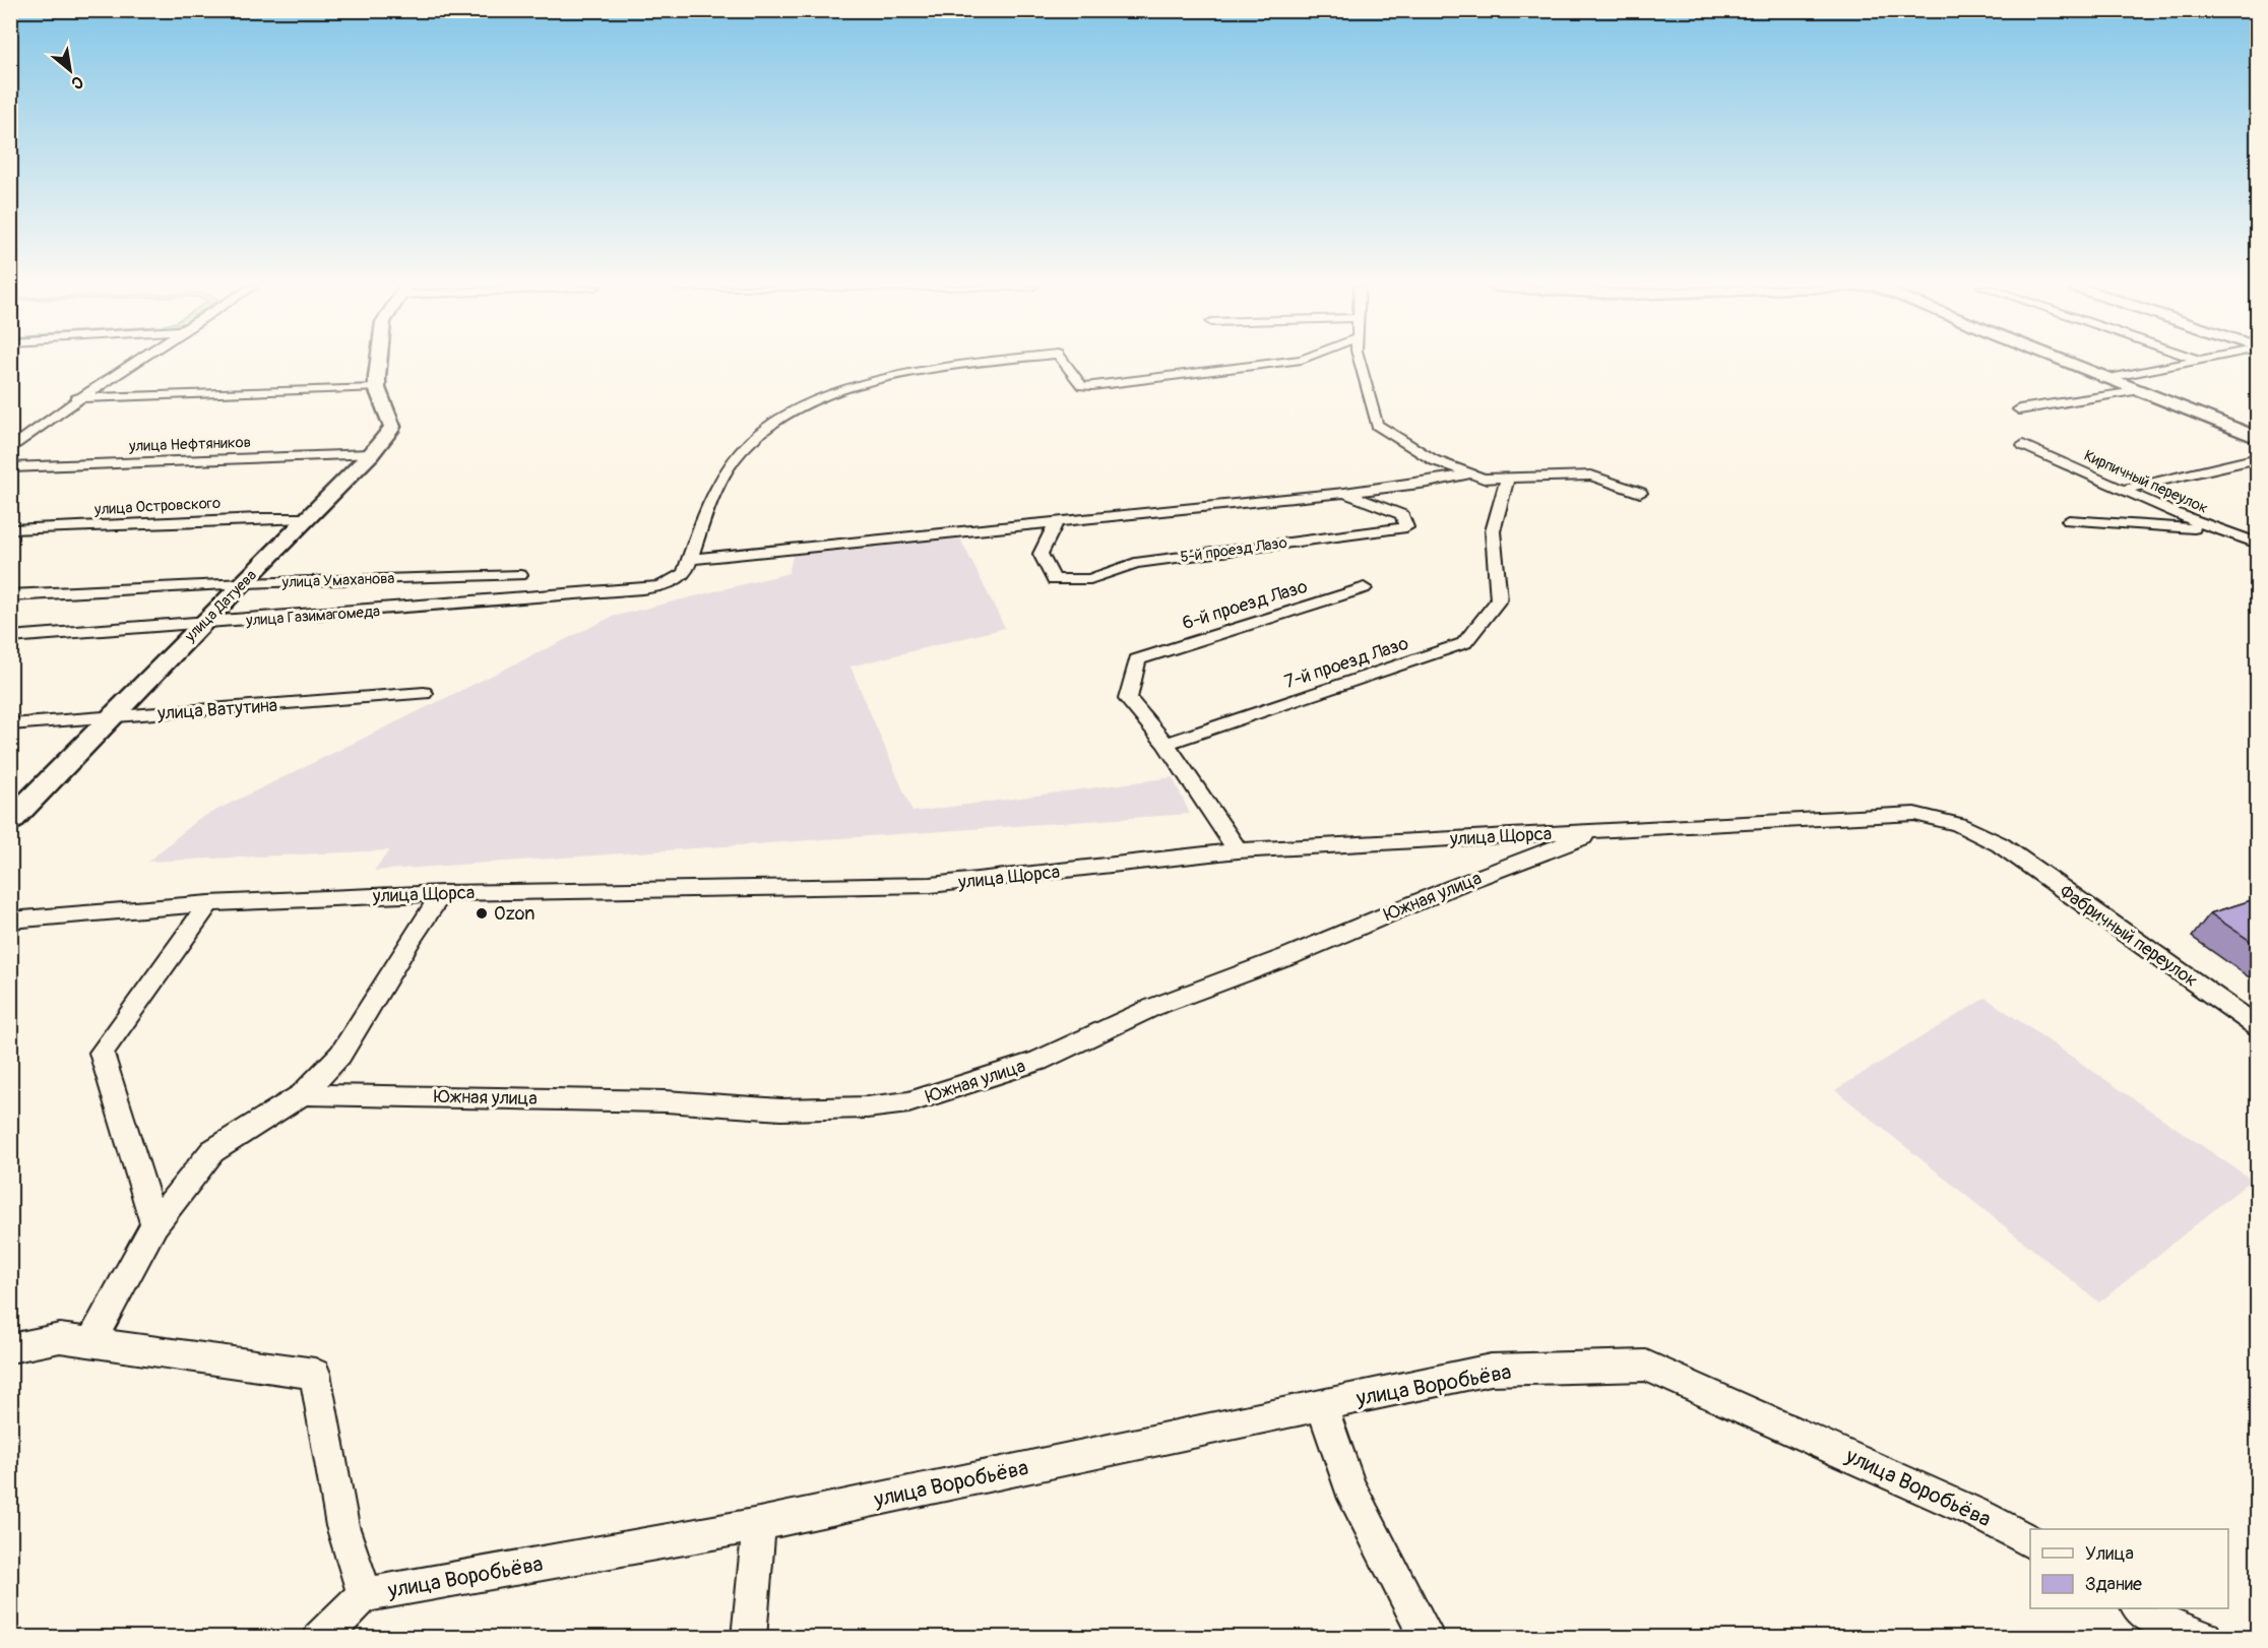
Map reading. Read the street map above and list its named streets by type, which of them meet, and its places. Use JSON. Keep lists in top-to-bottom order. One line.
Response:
{"streets":{"main road":["улица Датуева"],"street":["улица Нефтяников","Кирпичный переулок","улица Островского","5-й проезд Лазо","улица Умаханова","6-й проезд Лазо","улица Газимагомеда","7-й проезд Лазо","улица Ватутина","улица Щорса","Южная улица","Фабричный переулок","улица Воробьёва"]},"crossings":[["улица Нефтяников","улица Датуева"],["улица Островского","улица Датуева"],["улица Умаханова","улица Датуева"],["6-й проезд Лазо","7-й проезд Лазо"],["улица Датуева","улица Газимагомеда"],["улица Датуева","улица Ватутина"],["улица Щорса","Южная улица"],["улица Щорса","Фабричный переулок"]],"places":["Ozon"],"legend":["Улица","Здание"],"north":"bottom right"}
